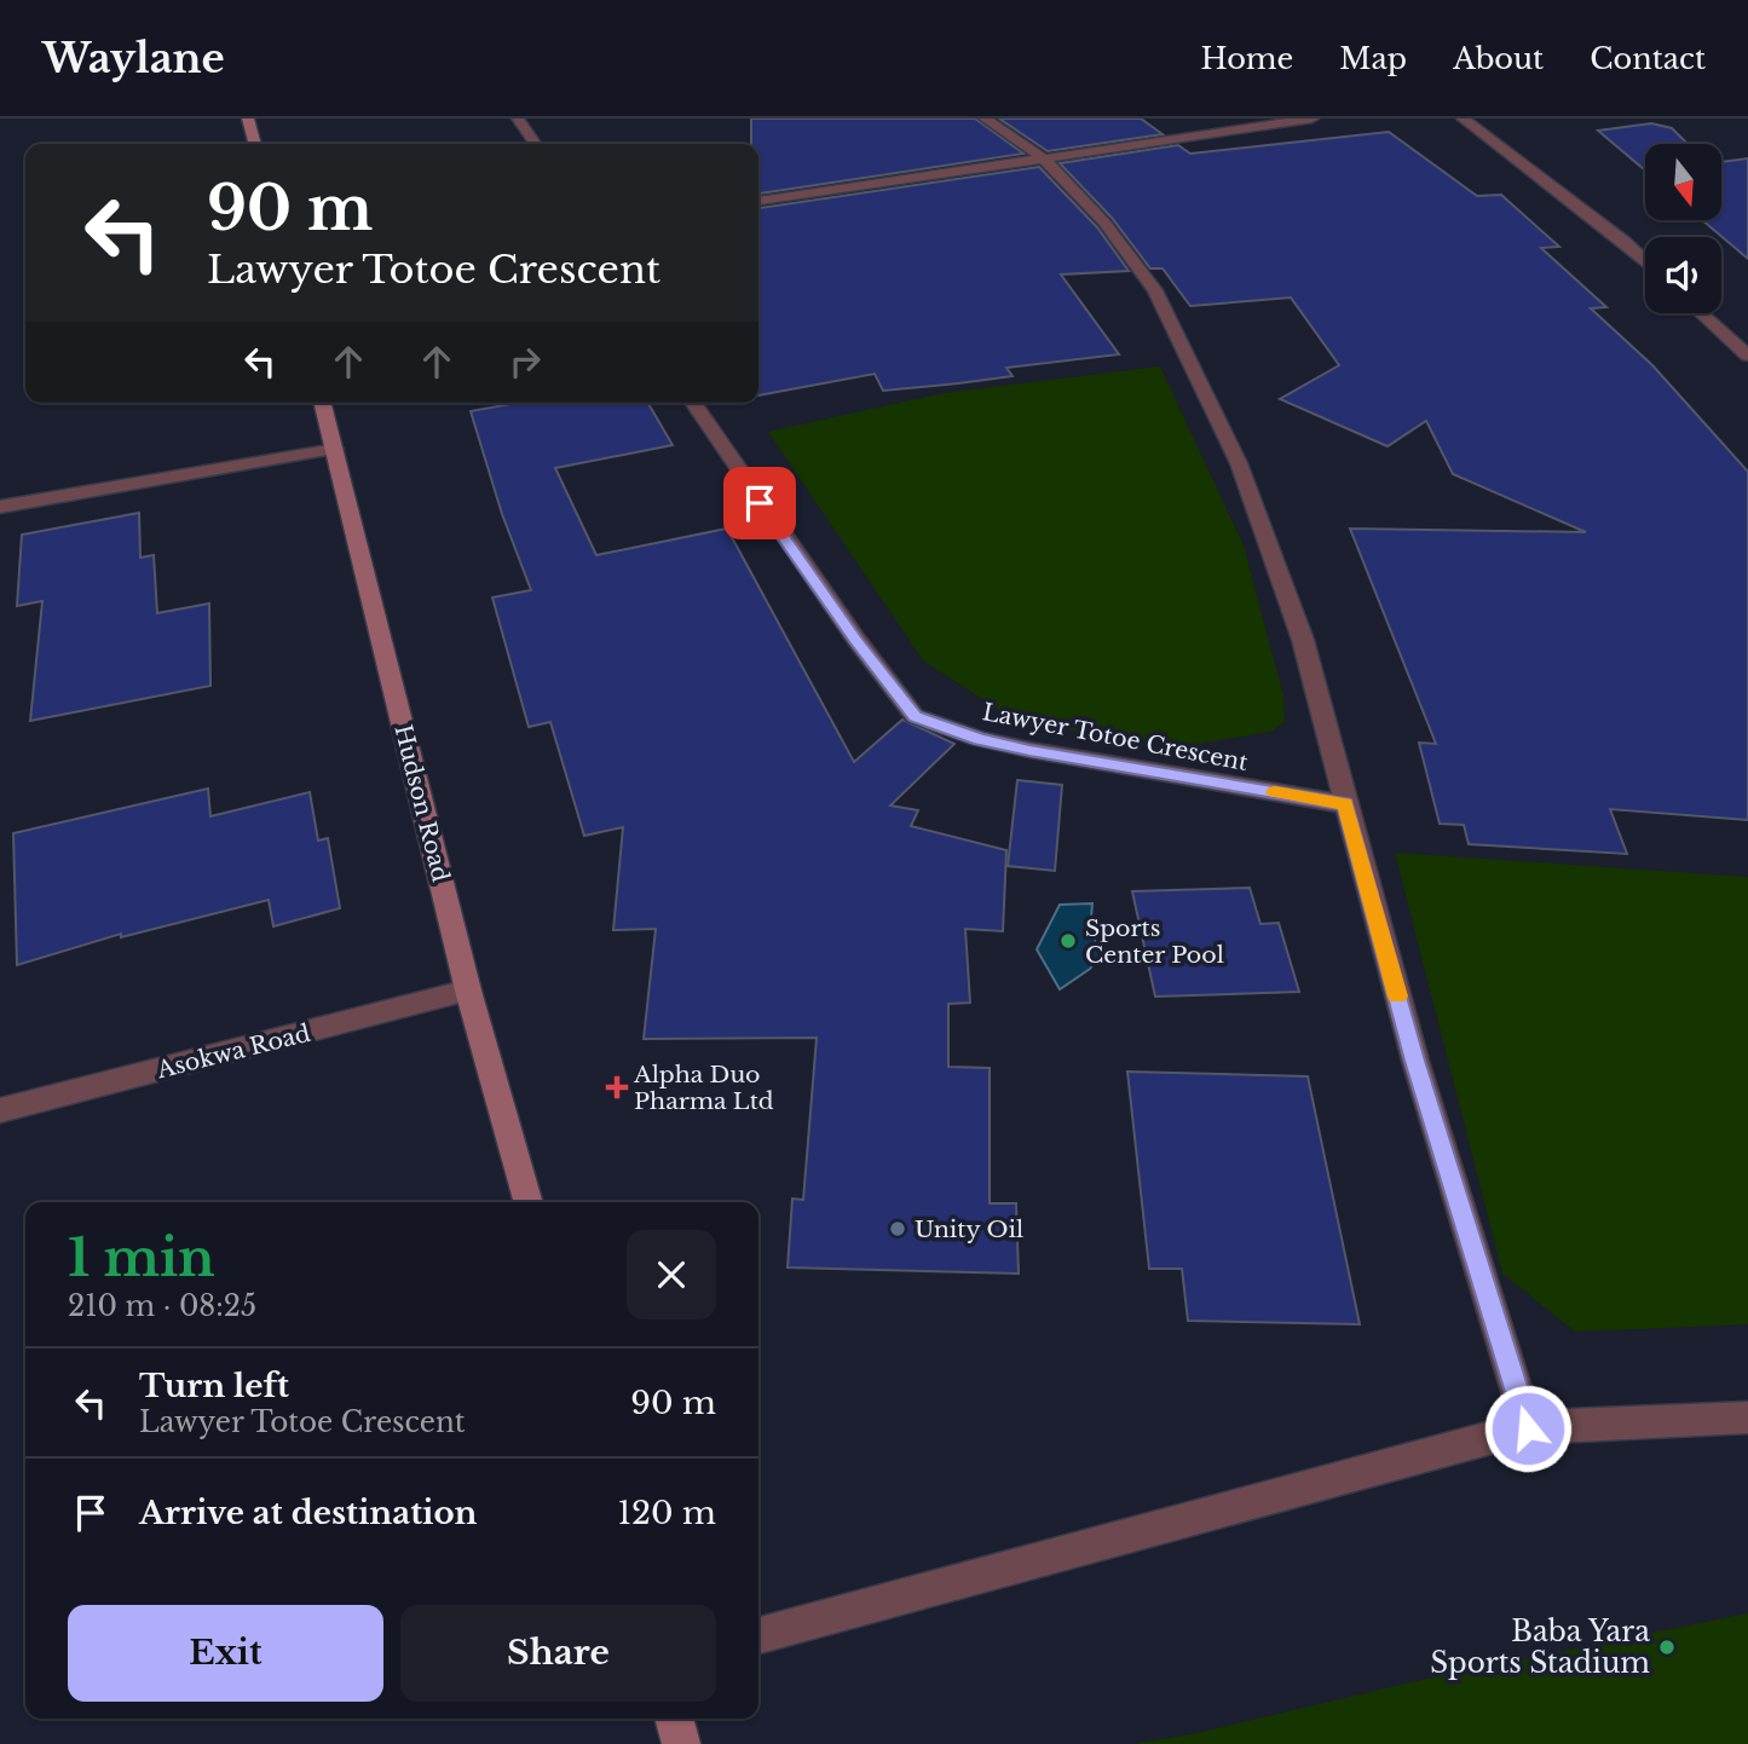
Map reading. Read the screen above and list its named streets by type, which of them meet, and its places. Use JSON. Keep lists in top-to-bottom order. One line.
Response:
{"streets":{"street":["Lawyer Totoe Crescent","Hudson Road","Asokwa Road"]},"crossings":[["Hudson Road","Asokwa Road"]],"places":{"other":["Sports Center Pool","Unity Oil","Baba Yara Sports Stadium"],"health":["Alpha Duo Pharma Ltd"]},"north":"bottom","page":{"header":"Waylane","nav":["Home","Map","About","Contact"],"turn":["90 m","Lawyer Totoe Crescent"],"heading":["1 min","210 m · 08:25"],"list":[{"name":"Turn left","note":"Lawyer Totoe Crescent","value":"90 m"},{"name":"Arrive at destination","value":"120 m"}],"buttons":["Exit","Share"]}}
